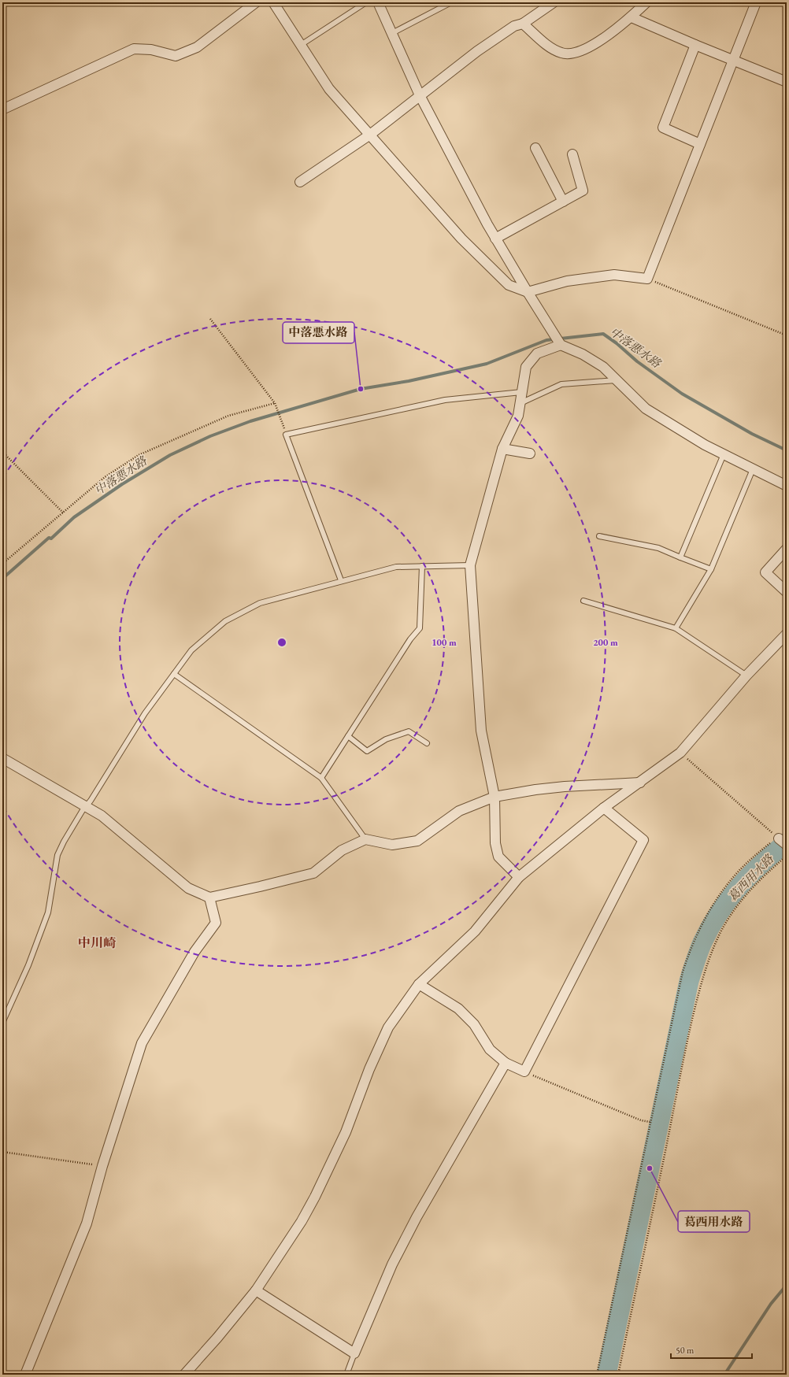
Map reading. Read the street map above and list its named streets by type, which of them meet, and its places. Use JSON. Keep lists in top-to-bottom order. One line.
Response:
{"districts":["中川崎"],"water":["中落悪水路","葛西用水路"],"places":["中落悪水路","葛西用水路"],"scale_bar":"50 m","rings":["100 m","200 m"]}
